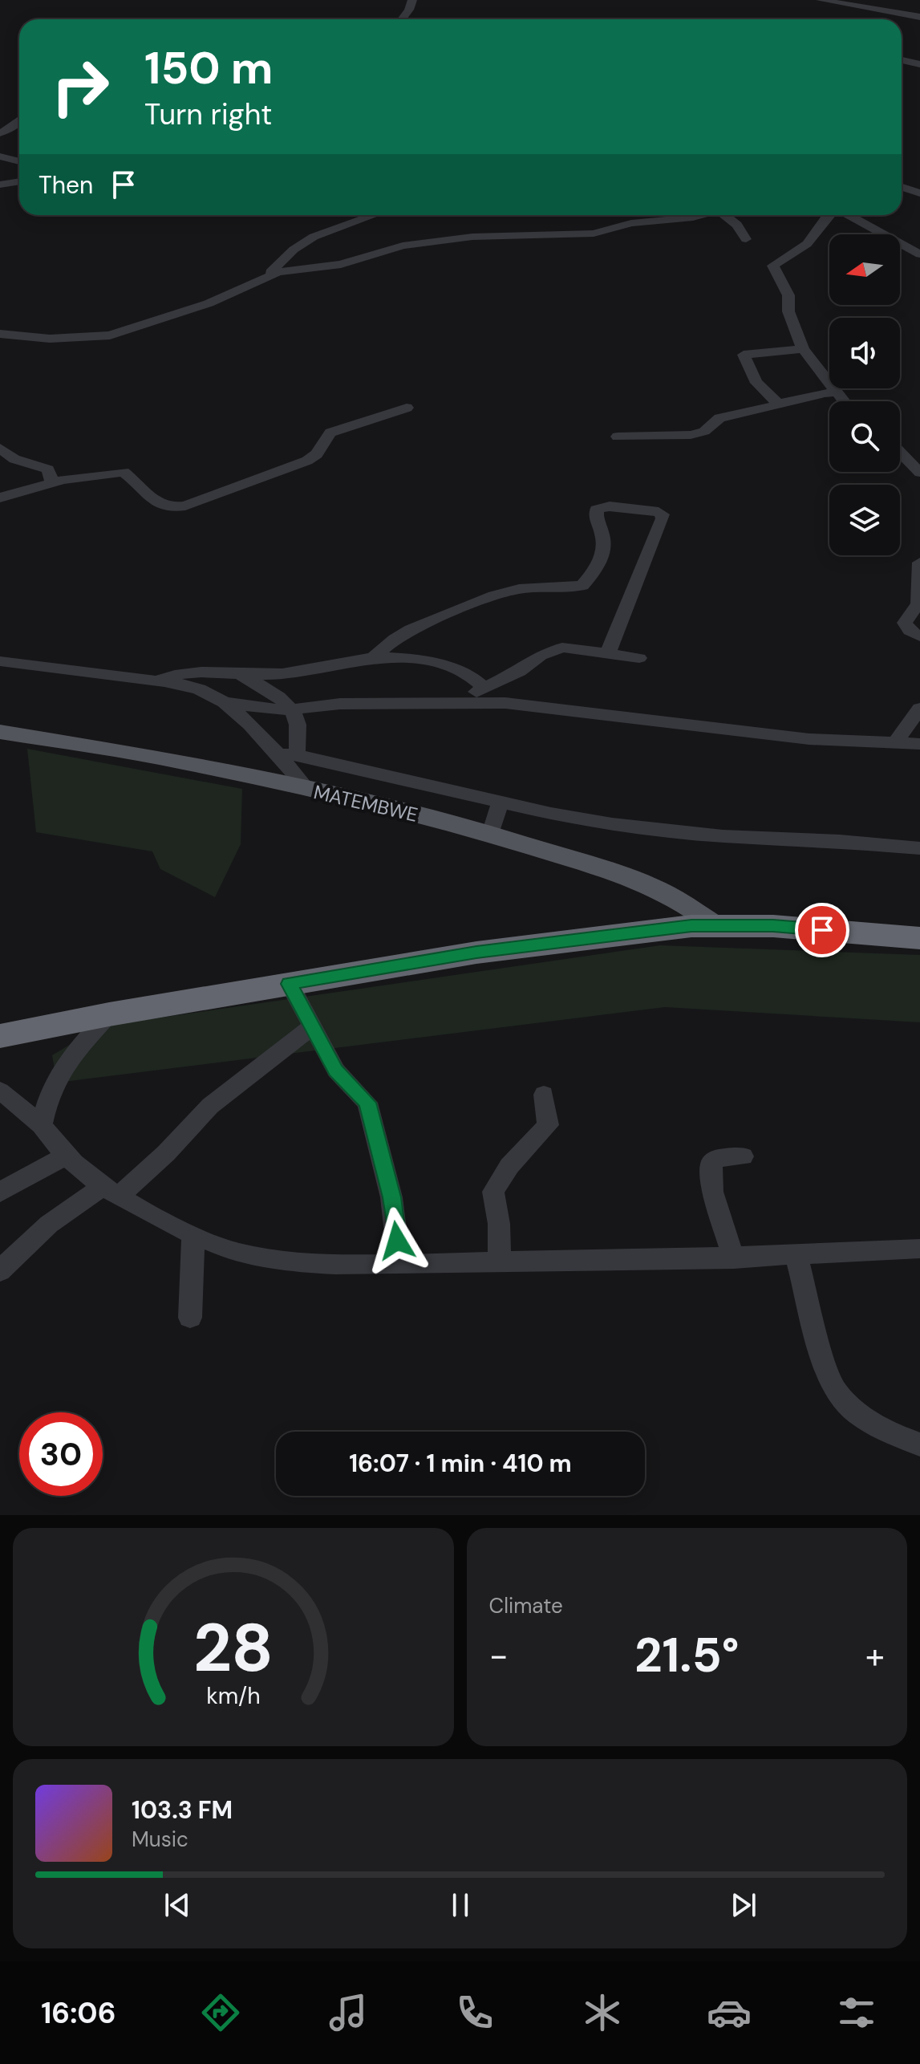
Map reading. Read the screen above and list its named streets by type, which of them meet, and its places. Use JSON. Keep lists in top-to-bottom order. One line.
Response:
{"streets":{"main road":["MATEMBWE"]},"north":"left","page":{"turn":["150 m","Turn right"],"then":"Then","limit":"30","trip":"16:07 · 1 min · 410 m","tile":"Climate","heat":["−","21.5°","+"],"song":["103.3 FM","Music"],"tabs":"16:06","gauge":["28","km/h"]}}
